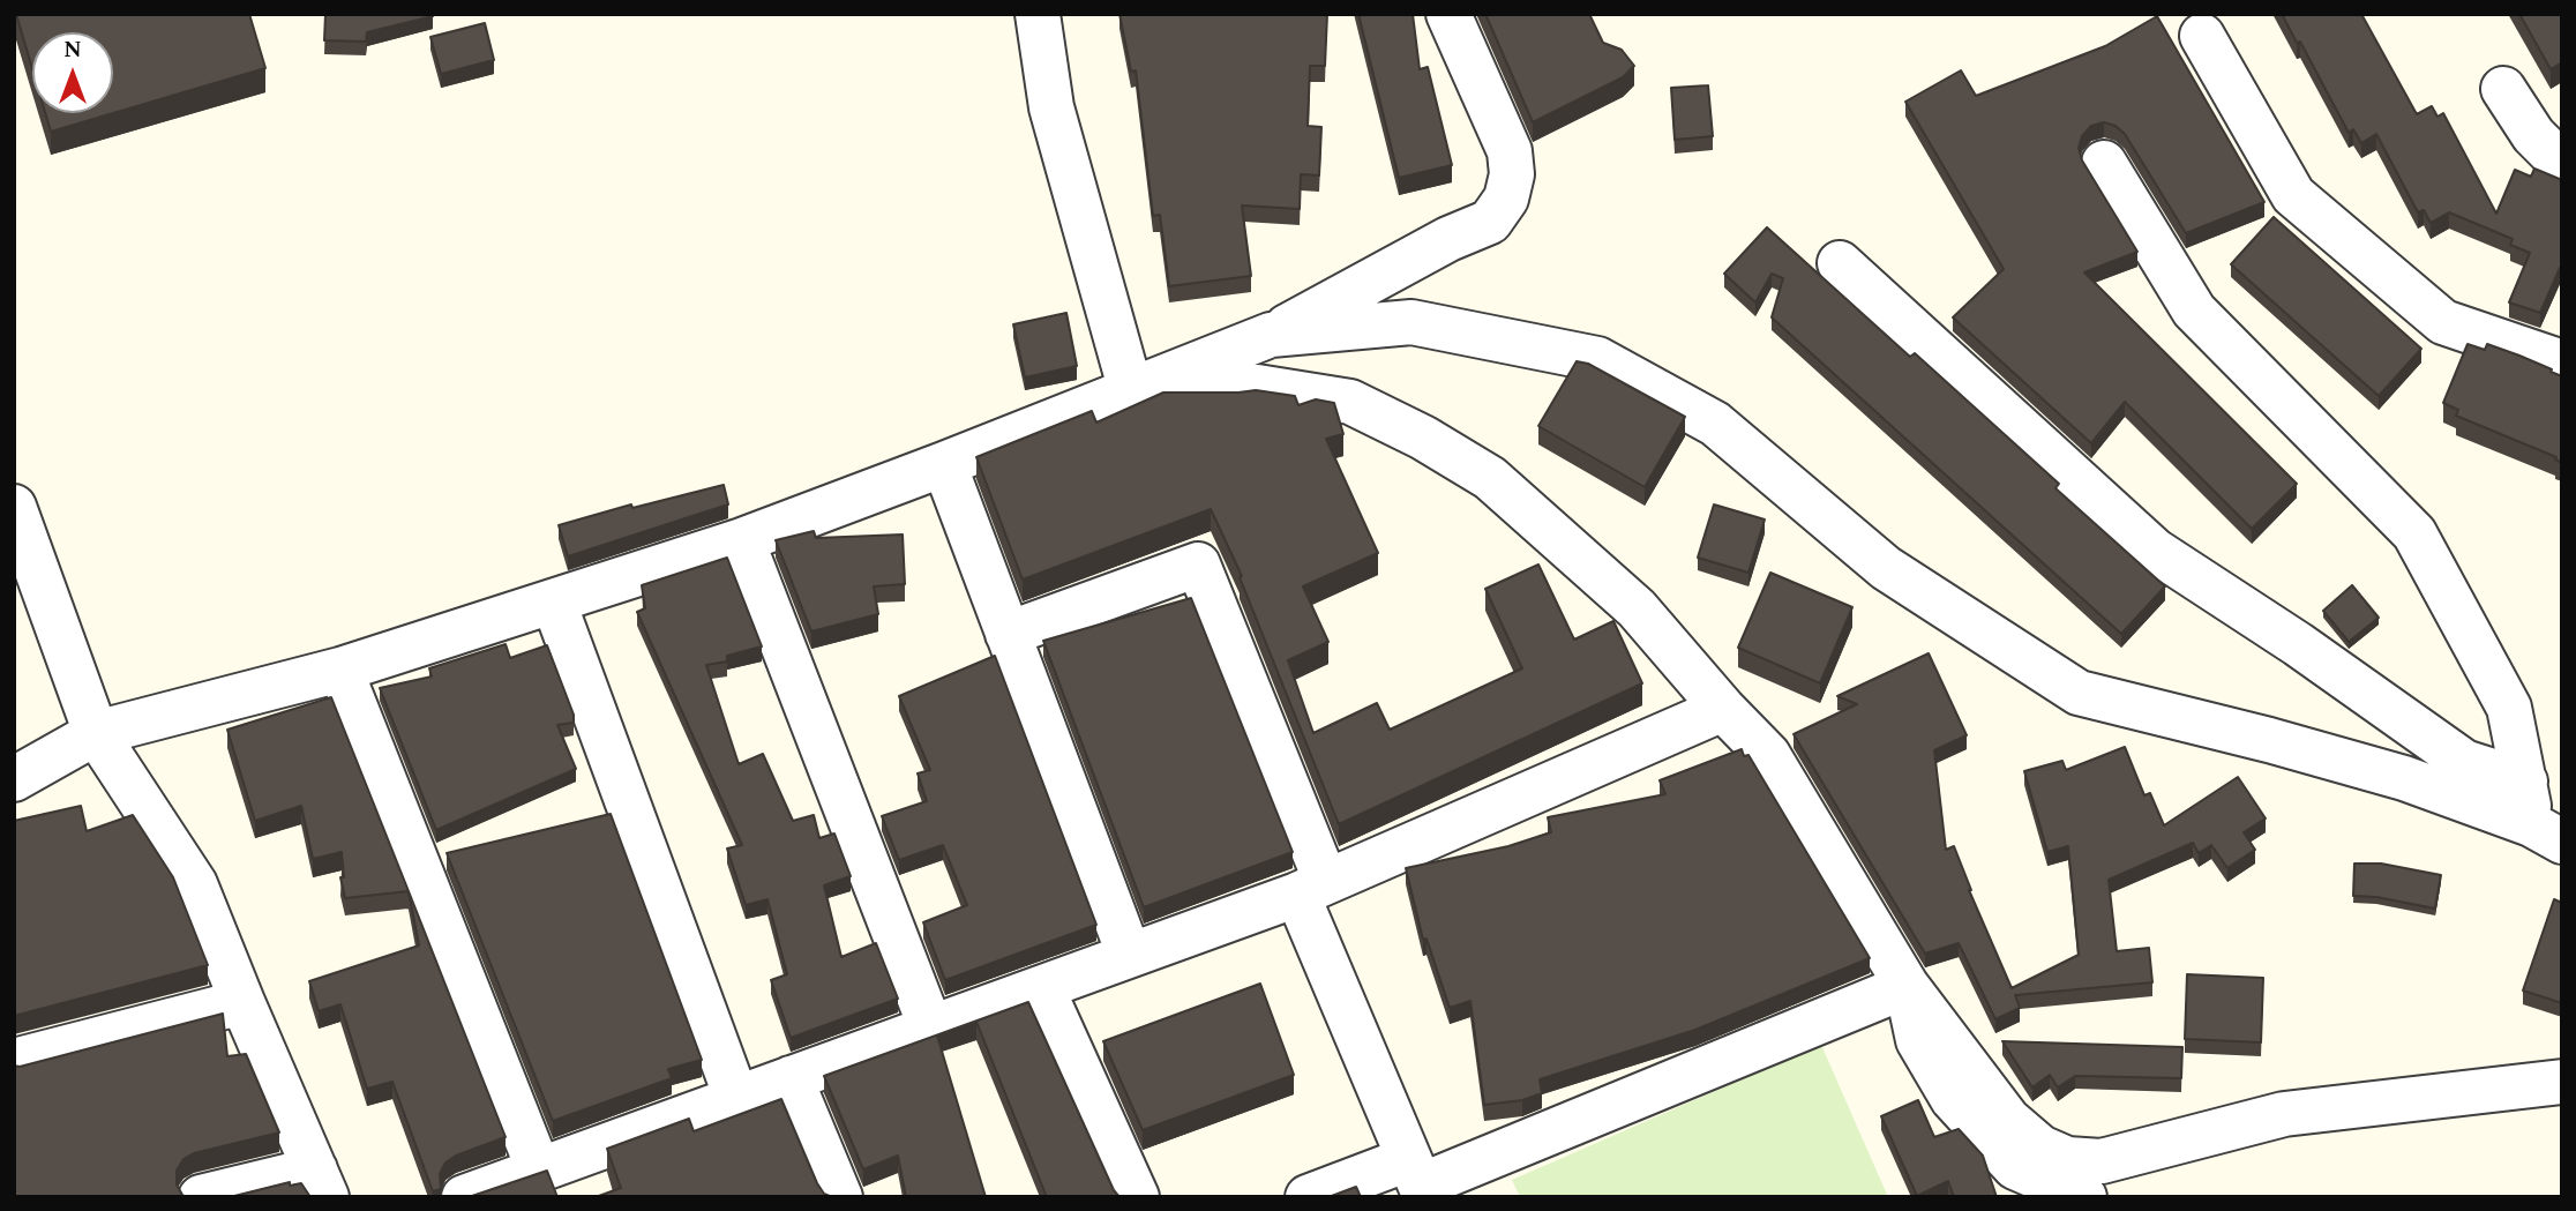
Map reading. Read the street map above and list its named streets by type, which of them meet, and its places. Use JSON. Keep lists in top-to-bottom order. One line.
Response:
{"north":"top"}
